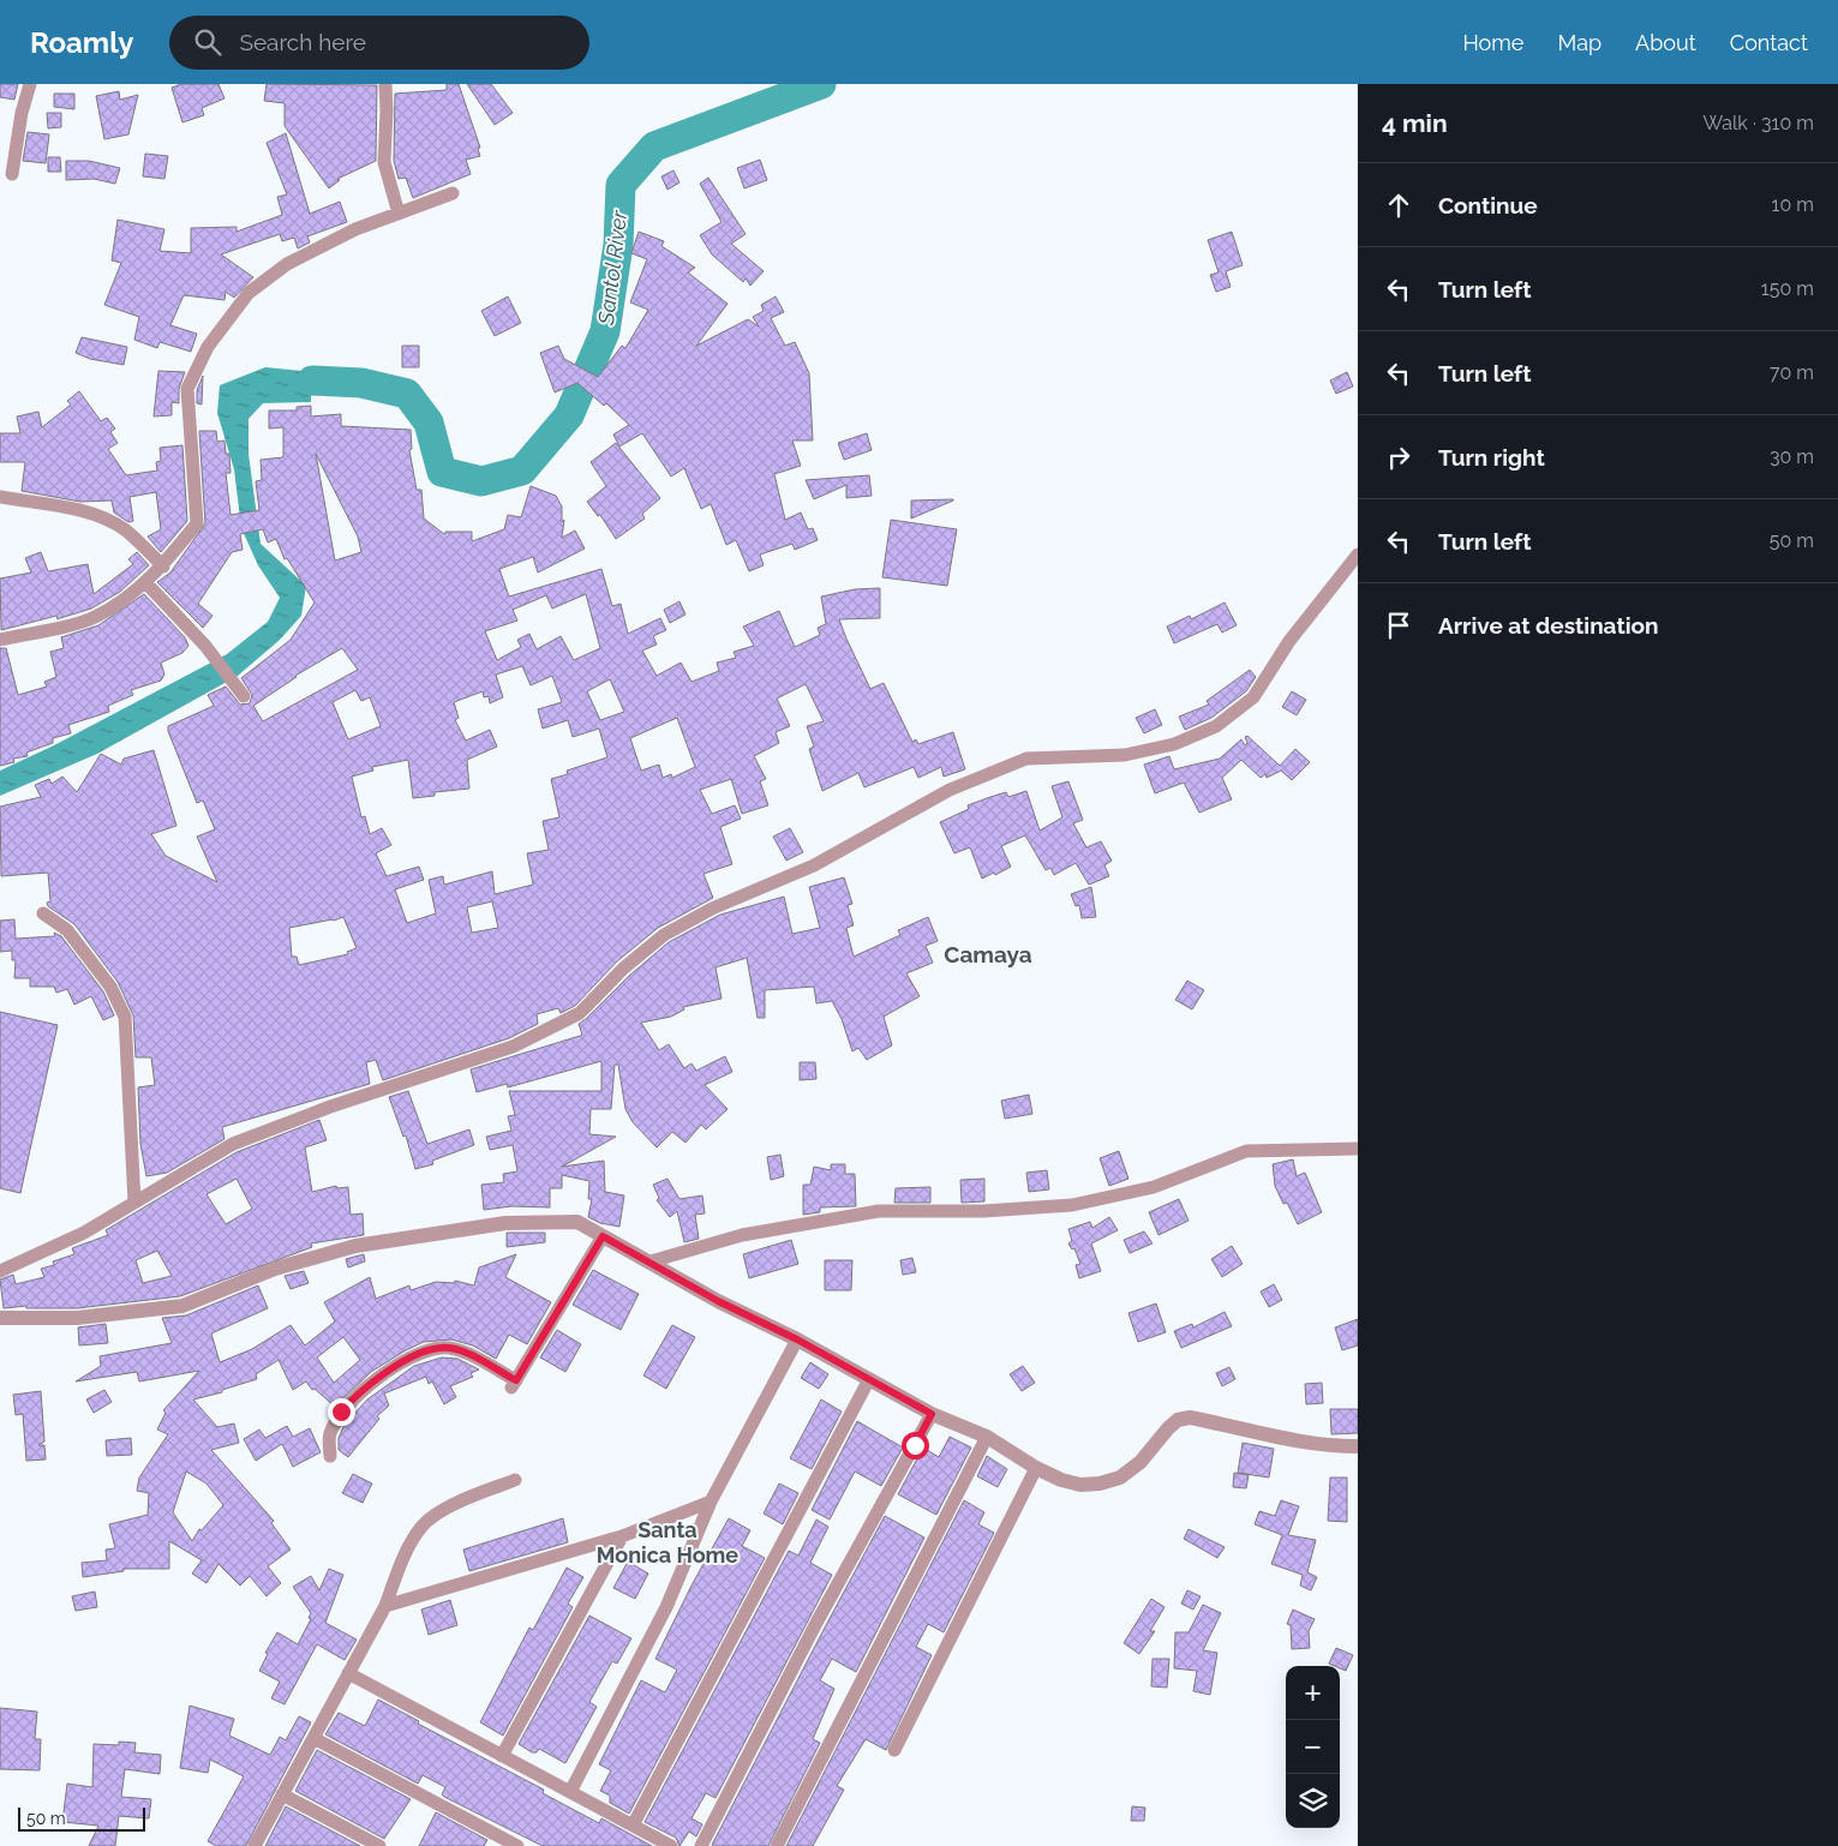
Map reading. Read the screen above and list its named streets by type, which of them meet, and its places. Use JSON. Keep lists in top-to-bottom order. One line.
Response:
{"districts":["Camaya","Santa Monica Home"],"water":["Santol River"],"scale_bar":"50 m","page":{"header":"Roamly","search":"Search here","nav":["Home","Map","About","Contact"],"heading":["4 min","Walk · 310 m"],"list":[["Continue","10 m"],["Turn left","150 m"],["Turn left","70 m"],["Turn right","30 m"],["Turn left","50 m"],"Arrive at destination"],"map_buttons":["+","−"],"scale":"50 m"}}
